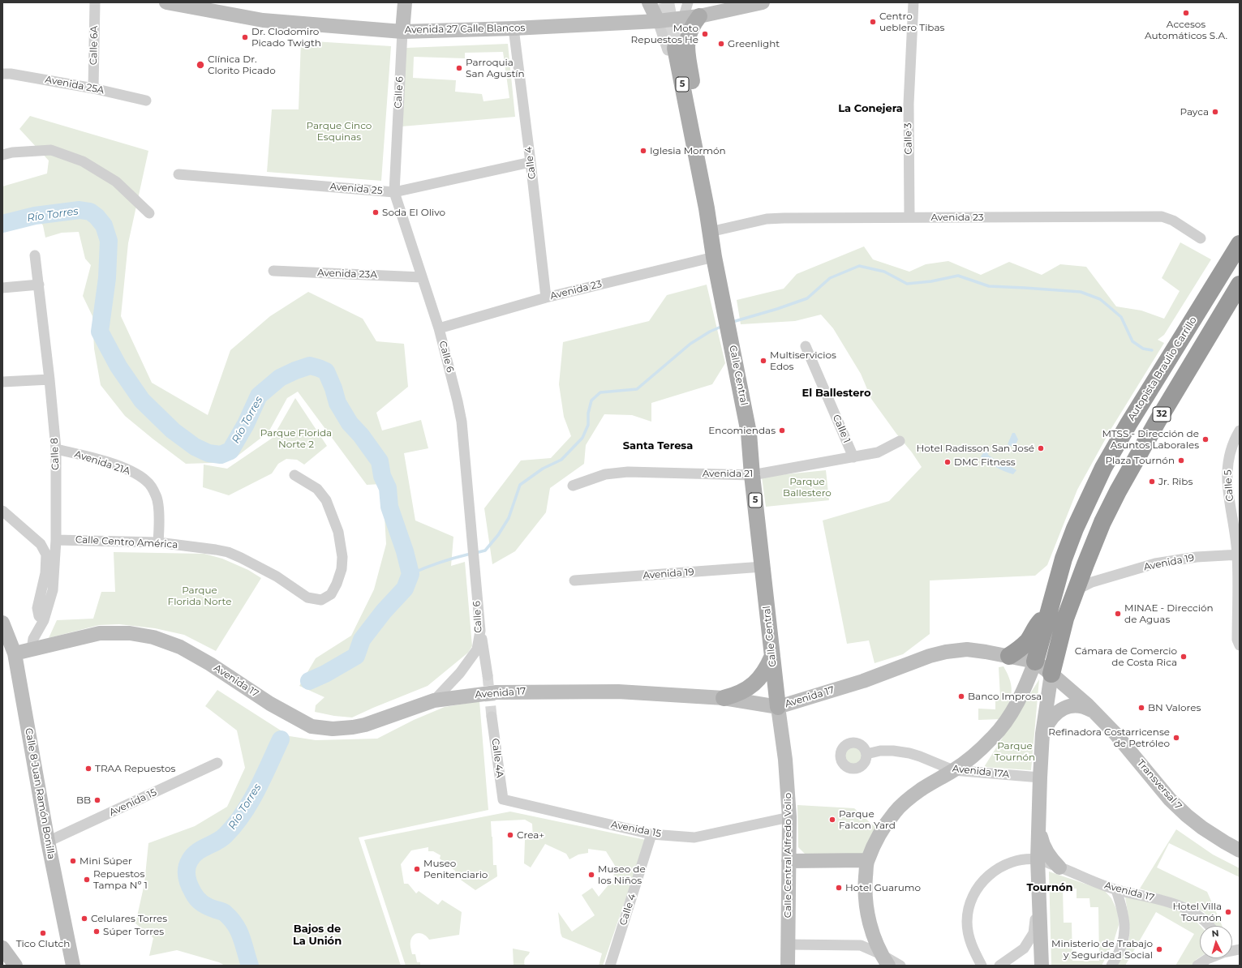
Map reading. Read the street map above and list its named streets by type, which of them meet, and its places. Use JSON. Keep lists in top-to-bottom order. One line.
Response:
{"streets":{"highway":["Autopista Braulio Carrillo","32"],"main road":["Avenida 27 Calle Blancos","5","Calle 6","Calle Central","Avenida 17","Transversal 7","Calle 8 Juan Ramón Bonilla","Calle Central Alfredo Volio"],"street":["Calle 6A","Avenida 25A","Calle 3","Calle 4","Avenida 25","Avenida 23","Avenida 23A","Calle 1","Calle 8","Avenida 21A","Avenida 21","Calle 5","Calle Centro América","Avenida 19","Calle 4A","Avenida 17A","Avenida 15"]},"crossings":[["Avenida 27 Calle Blancos","Calle 6"],["Avenida 27 Calle Blancos","Calle 4"],["Calle 6A","Avenida 25A"],["Calle 6","Avenida 25"],["Calle 6","Avenida 23"],["Calle 6","Avenida 23A"],["Calle 6","Avenida 17"],["Calle 3","Avenida 23"],["Calle 4","Avenida 25"],["Calle 4","Avenida 23"],["Calle 4","Avenida 15"],["Avenida 23","Calle Central"],["Autopista Braulio Carrillo","Transversal 7"],["Calle Central","Avenida 21"],["Calle Central","Avenida 19"],["Calle Central","Avenida 17"],["Calle Central","Calle Central Alfredo Volio"],["32","Avenida 19"],["32","Transversal 7"],["Calle 1","Avenida 21"],["Calle 8","Avenida 21A"],["Calle 8","Calle Centro América"],["Calle 8","Avenida 17"],["Avenida 21A","Calle Centro América"],["Calle 5","Avenida 19"],["Avenida 17","Transversal 7"],["Avenida 17","Calle 8 Juan Ramón Bonilla"],["Avenida 17","Calle Central Alfredo Volio"],["Calle 4A","Avenida 15"],["Calle 8 Juan Ramón Bonilla","Avenida 15"],["Avenida 15","Calle Central Alfredo Volio"]],"districts":["La Conejera","El Ballestero","Santa Teresa","Tournón","Bajos de La Unión"],"water":["Río Torres"],"parks":["Parque Cinco Esquinas","Parque Florida Norte 2","Parque Ballestero","Parque Florida Norte","Parque Tournón"],"places":["Accesos Automáticos S.A.","Centro ueblero Tibas","Moto Repuestos He","Dr. Clodomiro Picado Twigth","Greenlight","Clínica Dr. Clorito Picado","Parroquia San Agustín","Payca","Iglesia Mormón","Soda El Olivo","Multiservicios Edos","Encomiendas","MTSS - Dirección de Asuntos Laborales","Hotel Radisson San José","Plaza Tournón","DMC Fitness","Jr. Ribs","MINAE - Dirección de Aguas","Cámara de Comercio de Costa Rica","Banco Improsa","BN Valores","Refinadora Costarricense de Petróleo","TRAA Repuestos","BB","Parque Falcon Yard","Crea+","Mini Súper","Museo Penitenciario","Museo de los Niños","Repuestos Tampa Nº 1","Hotel Guarumo","Hotel Villa Tournón","Celulares Torres","Súper Torres","Tico Clutch","Ministerio de Trabajo y Seguridad Social"],"north":"top"}
